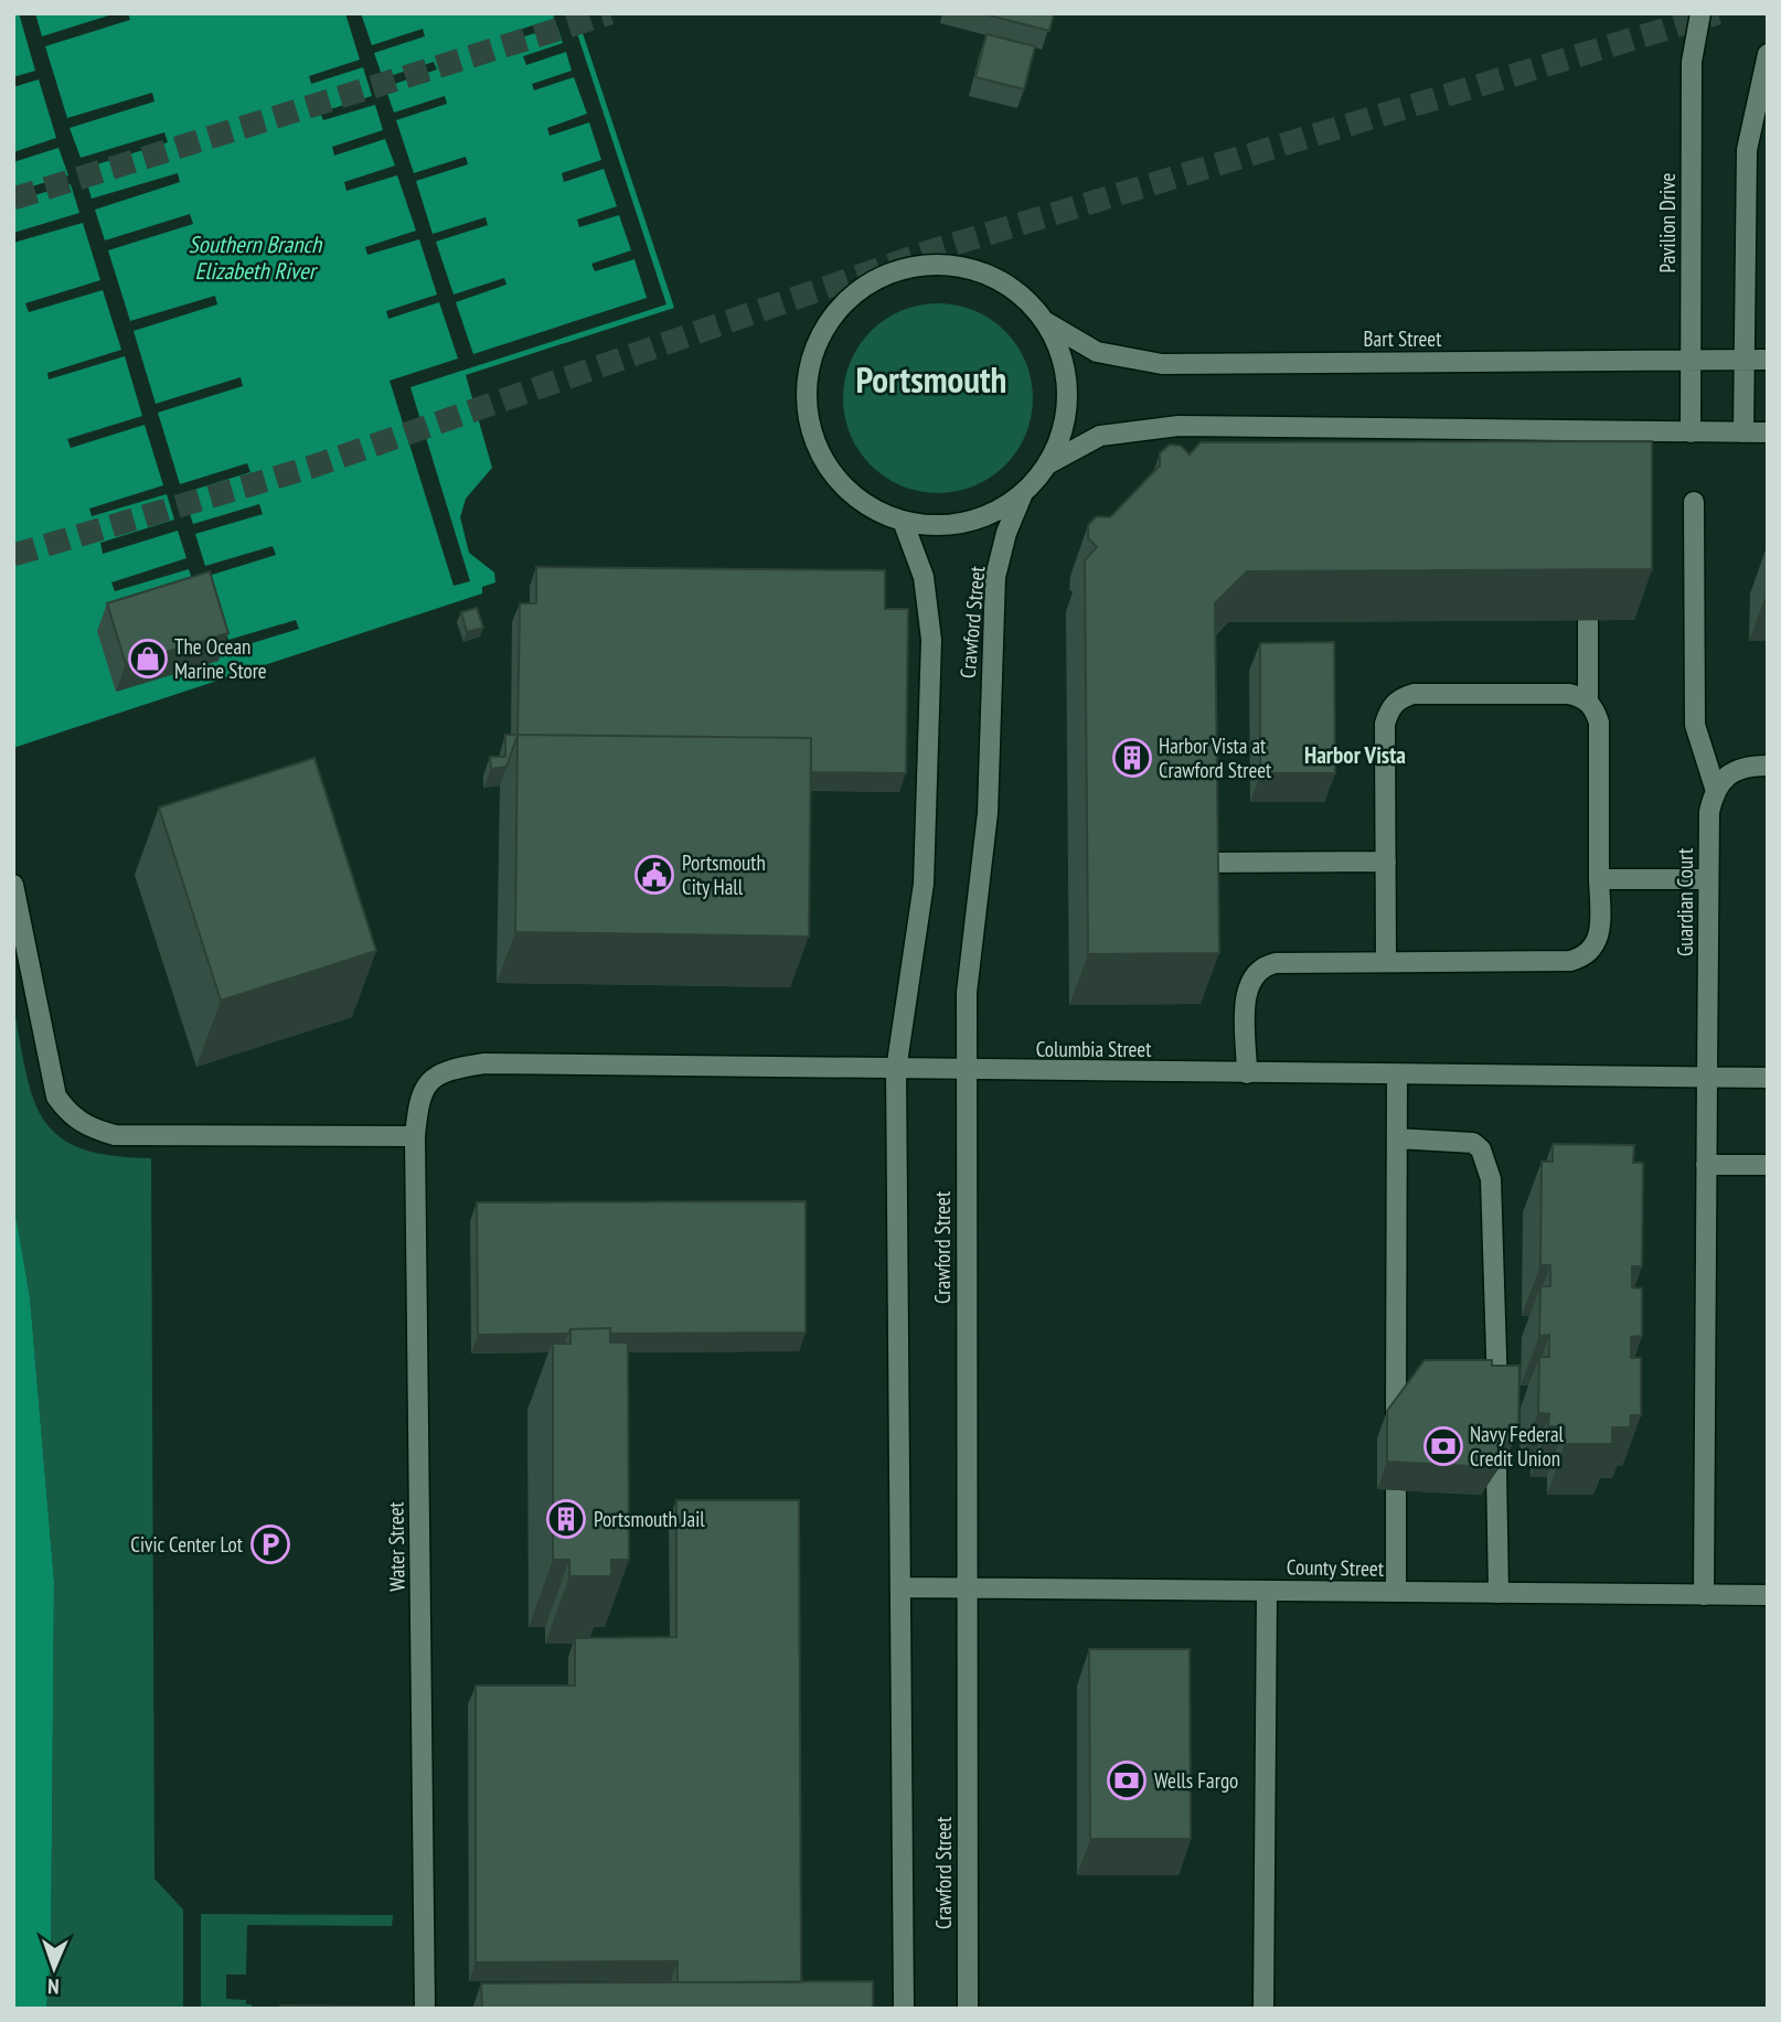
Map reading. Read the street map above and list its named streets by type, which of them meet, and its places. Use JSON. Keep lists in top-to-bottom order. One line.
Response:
{"streets":{"main road":["Pavilion Drive","Bart Street","Crawford Street","Guardian Court","Columbia Street","Water Street","County Street"]},"crossings":[["Pavilion Drive","Bart Street"],["Bart Street","Crawford Street"],["Crawford Street","Columbia Street"],["Crawford Street","County Street"],["Guardian Court","Columbia Street"],["Guardian Court","County Street"],["Columbia Street","Water Street"]],"districts":["Portsmouth","Harbor Vista"],"water":["Southern Branch Elizabeth River"],"places":{"shop":["The Ocean Marine Store"],"building":["Harbor Vista at Crawford Street","Portsmouth Jail"],"public building":["Portsmouth City Hall"],"bank":["Navy Federal Credit Union","Wells Fargo"],"parking":["Civic Center Lot"]},"north":"bottom"}
